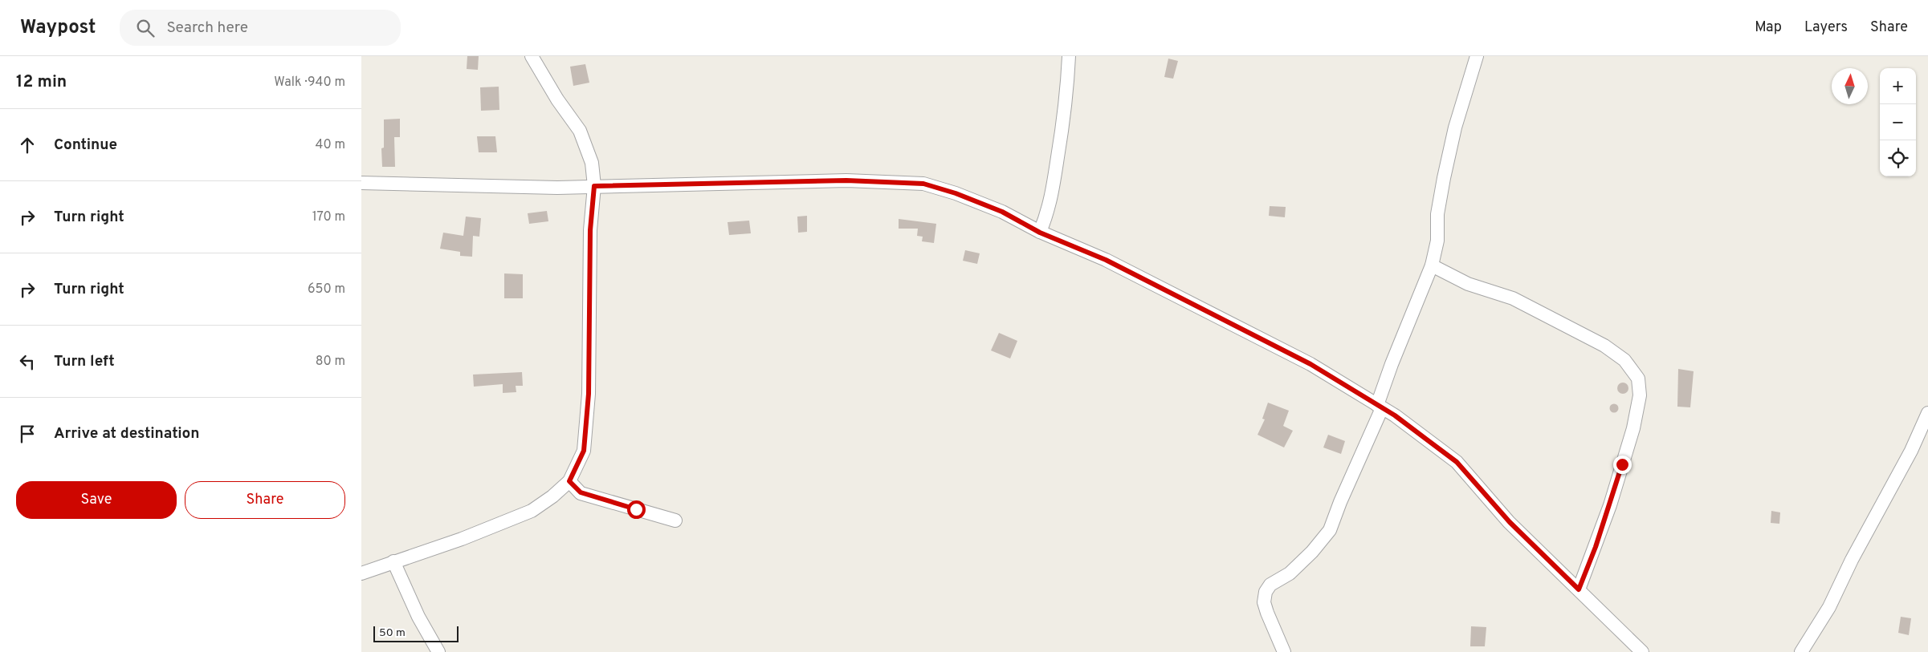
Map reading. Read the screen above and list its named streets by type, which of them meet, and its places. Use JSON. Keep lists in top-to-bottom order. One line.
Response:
{"scale_bar":"50 m","north":"top","page":{"header":"Waypost","search":"Search here","nav":["Map","Layers","Share"],"heading":["12 min","Walk · 940 m"],"map_buttons":["+","−"],"list":[["Continue","40 m"],["Turn right","170 m"],["Turn right","650 m"],["Turn left","80 m"],"Arrive at destination"],"buttons":["Save","Share"],"scale":"50 m"}}
